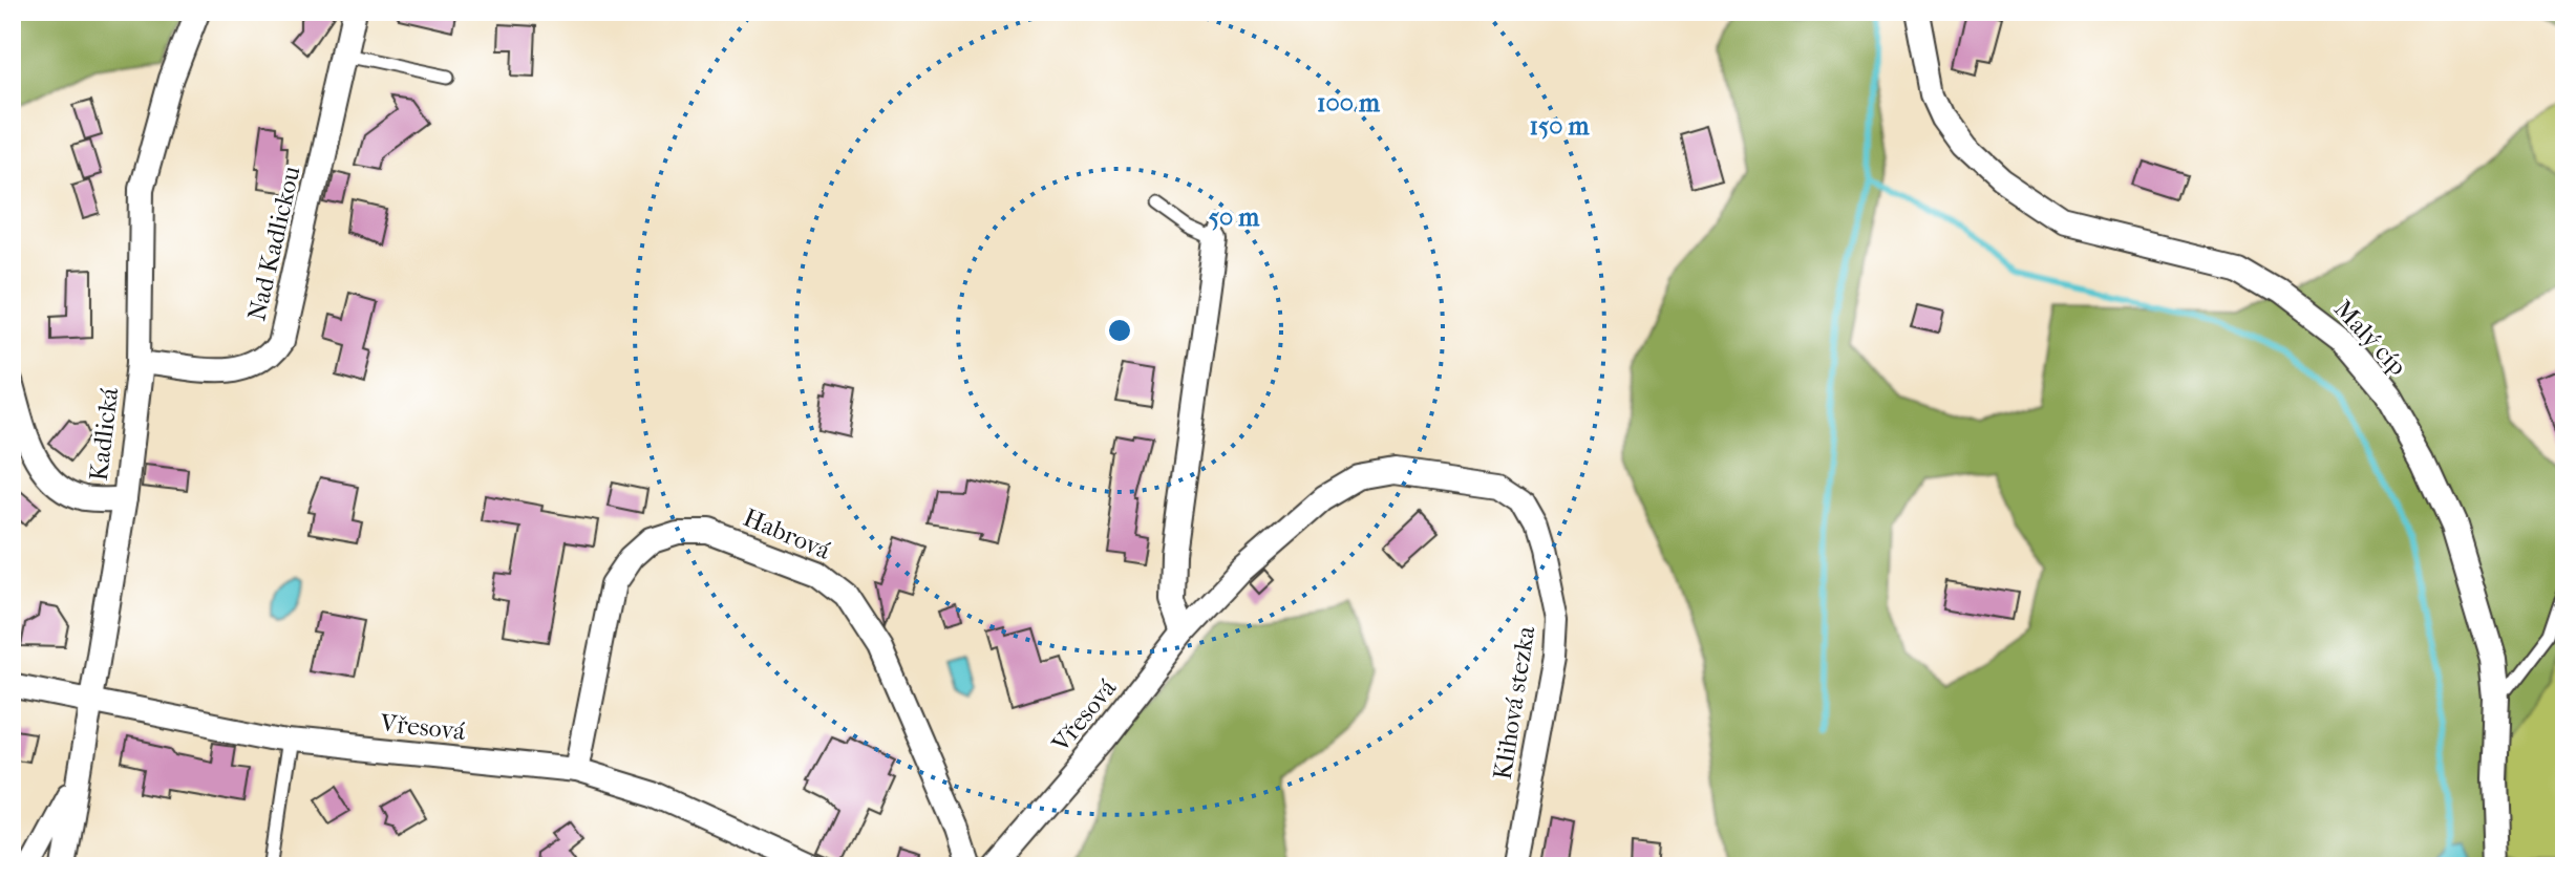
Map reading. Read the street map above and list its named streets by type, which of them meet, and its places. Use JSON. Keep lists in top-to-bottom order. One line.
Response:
{"streets":{"street":["Nad Kadlickou","Malý cíp","Kadlická","Habrová","Klihová stezka","Vřesová"]},"crossings":[["Nad Kadlickou","Kadlická"],["Kadlická","Vřesová"],["Habrová","Vřesová"],["Klihová stezka","Vřesová"]],"rings":["100 m","150 m","50 m"]}
